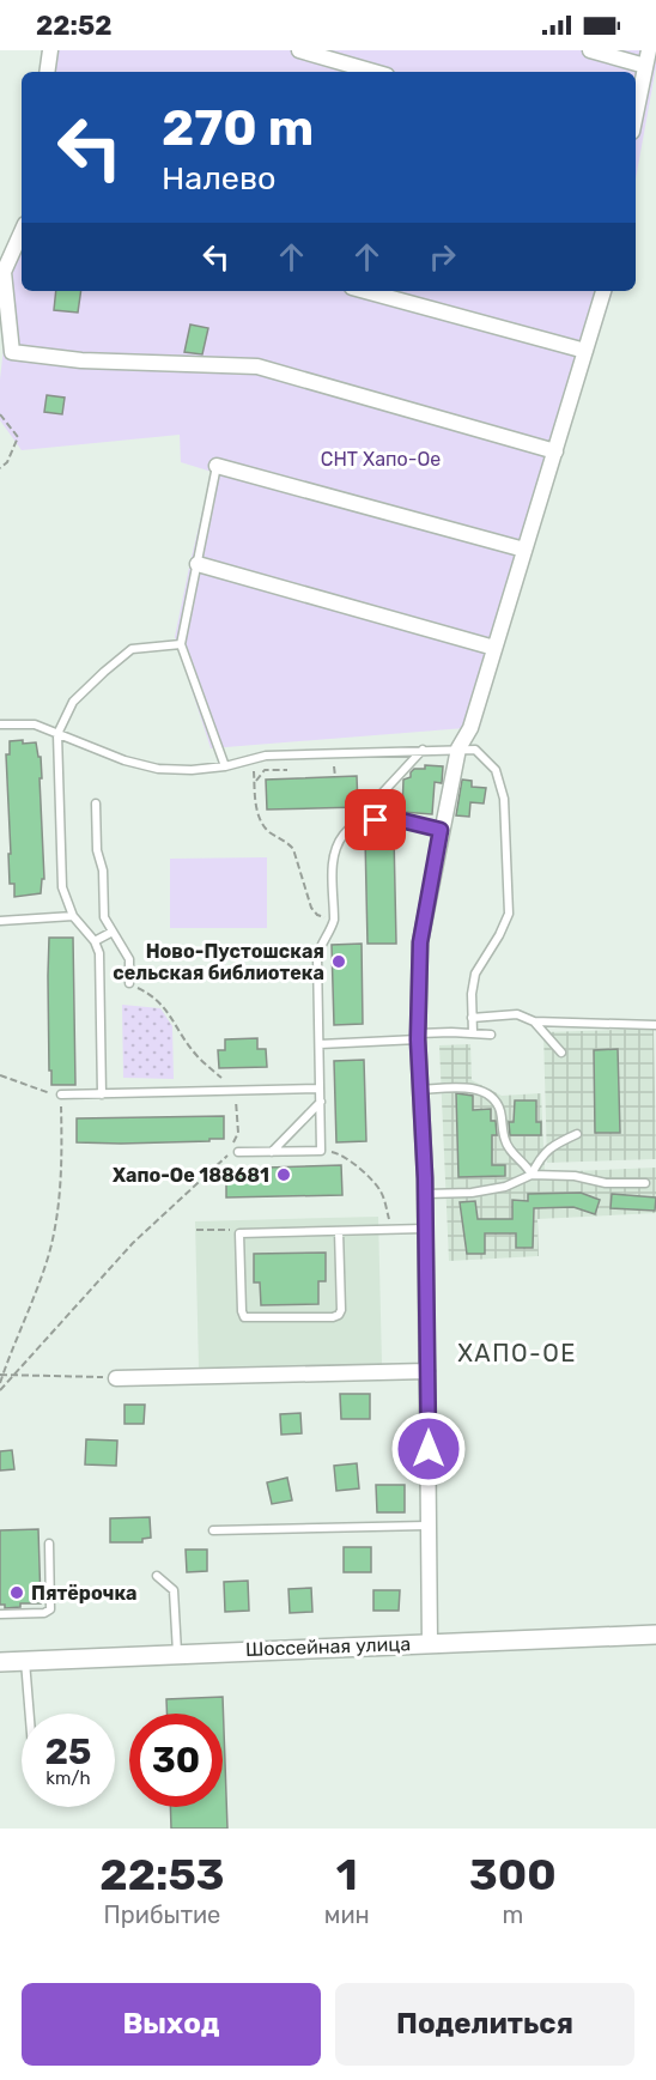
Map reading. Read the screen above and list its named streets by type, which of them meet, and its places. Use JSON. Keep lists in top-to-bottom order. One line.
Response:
{"streets":{"street":["Шоссейная улица"]},"districts":["ХАПО-ОЕ"],"parks":["СНТ Хапо-Ое"],"places":["Ново-Пустошская сельская библиотека","Хапо-Ое 188681","Пятёрочка"],"page":{"status":"22:52","turn":["270 m","Налево"],"speed":"25 km/h","limit":"30","eta":["22:53","Прибытие","1","мин","300","m"],"buttons":["Выход","Поделиться"]}}
